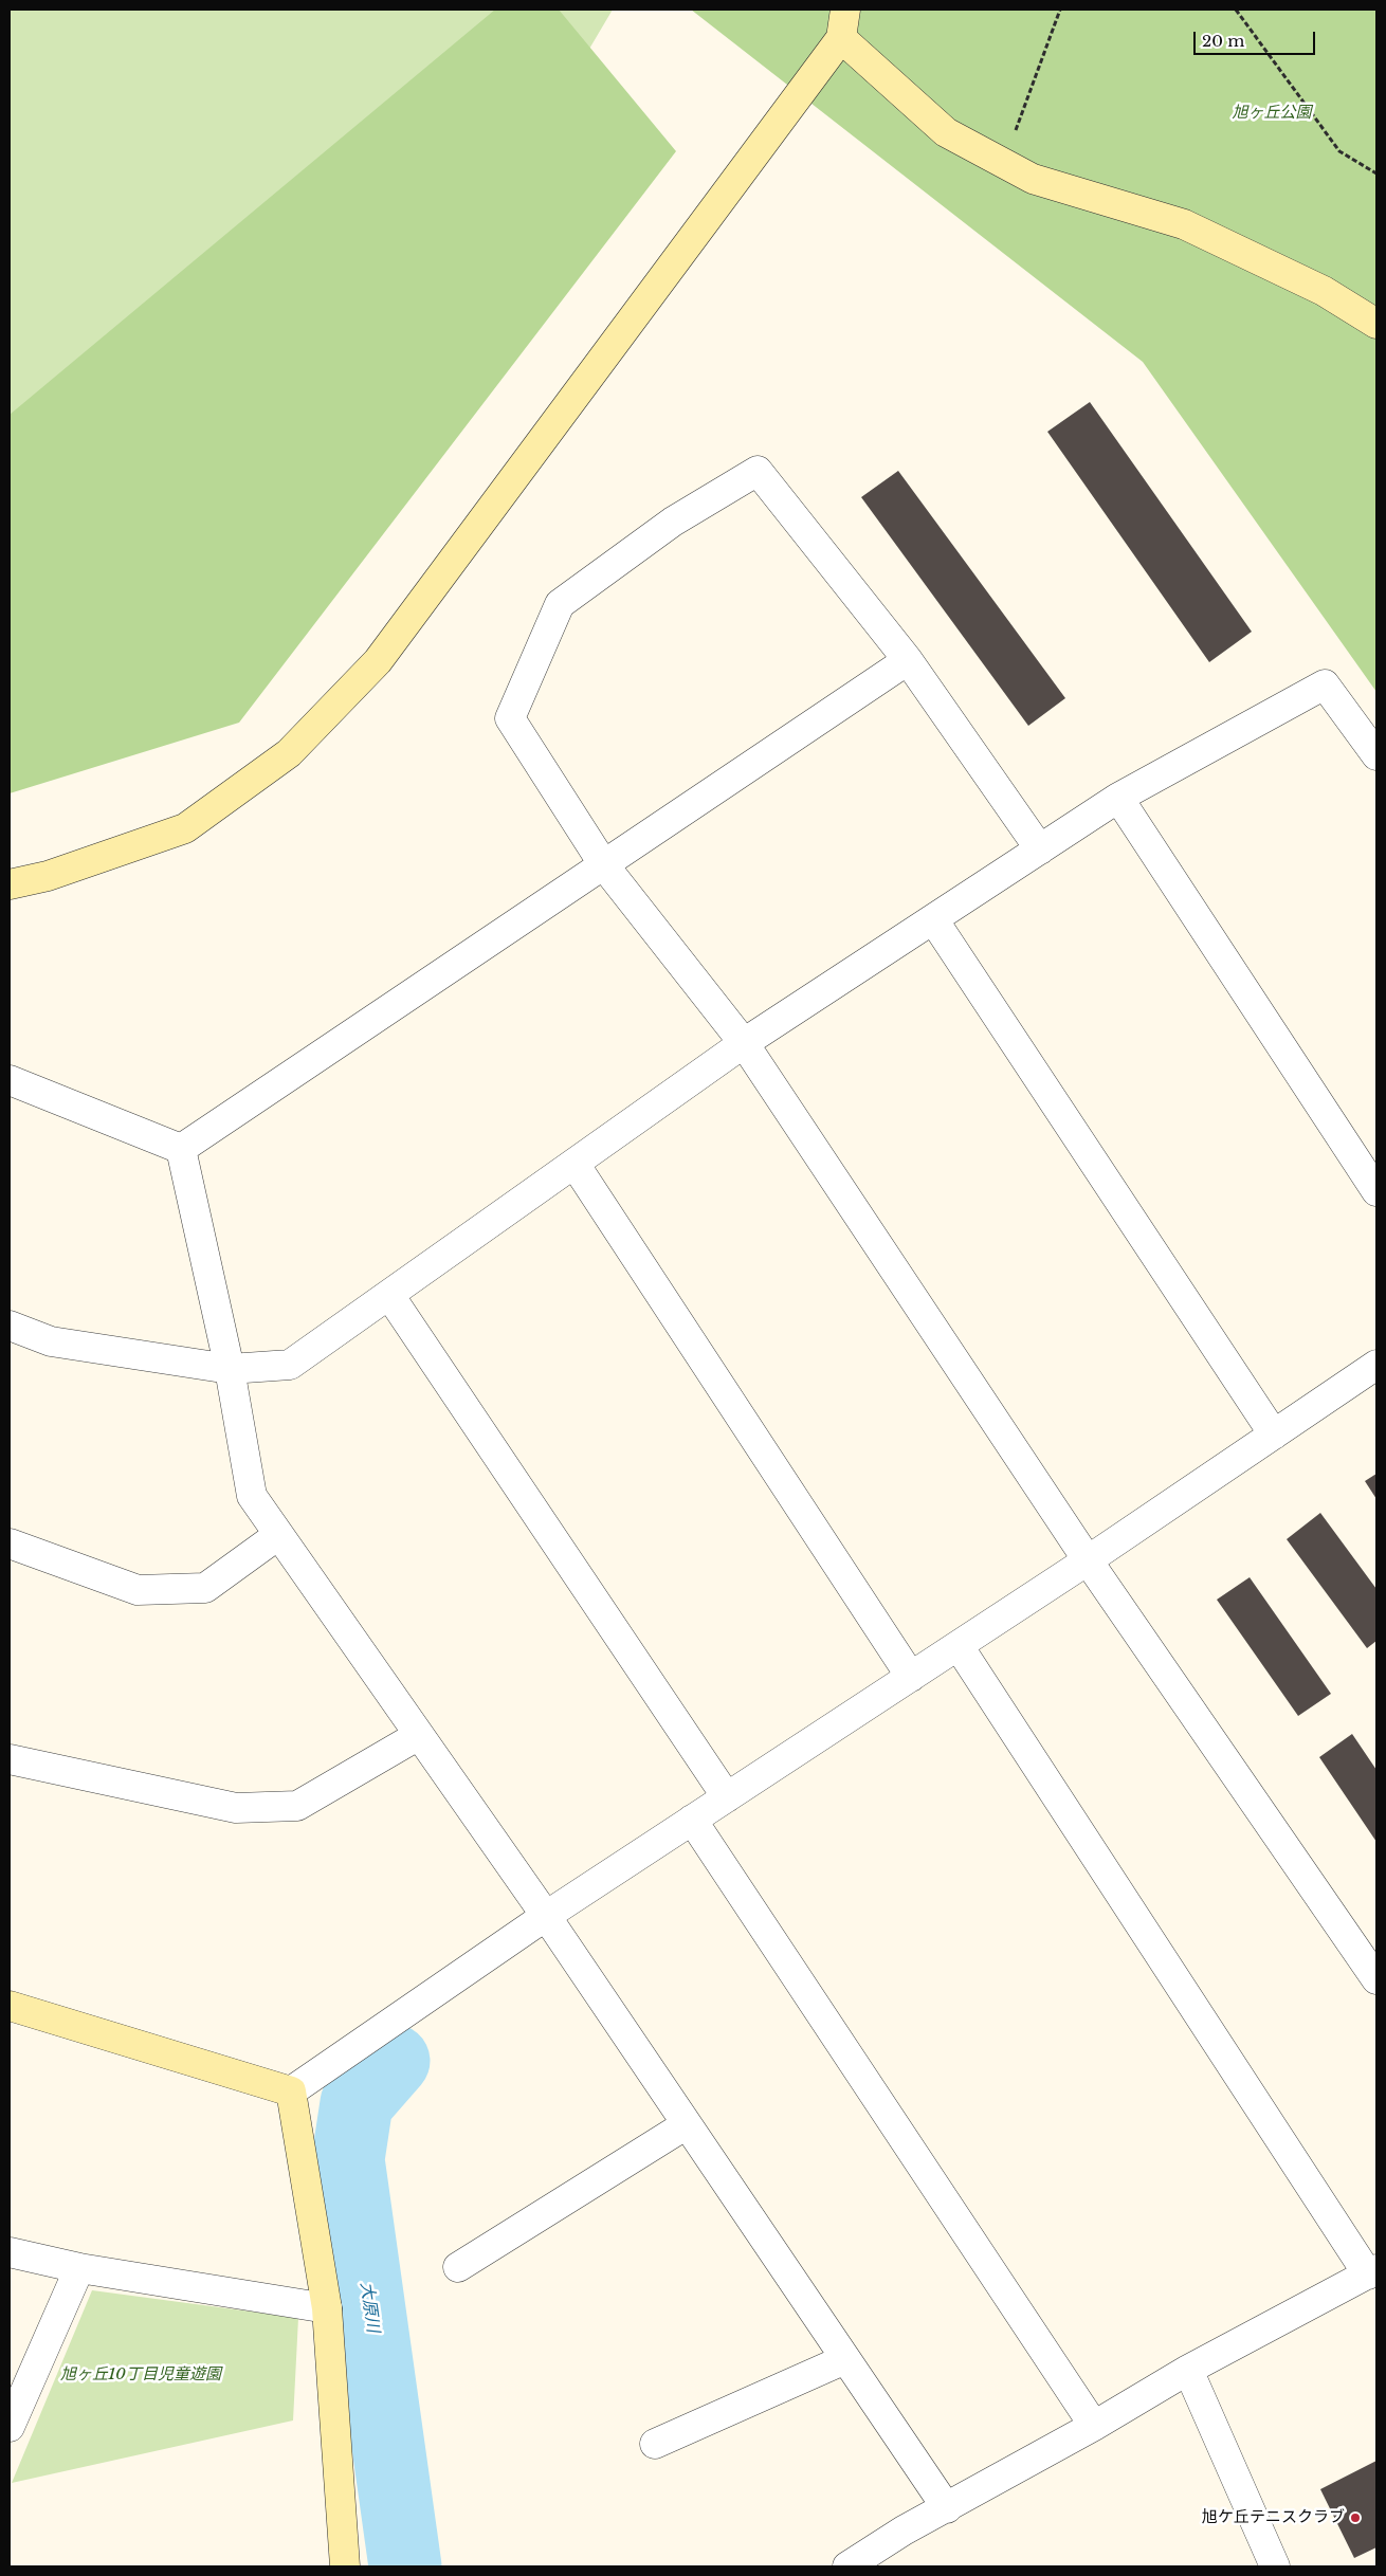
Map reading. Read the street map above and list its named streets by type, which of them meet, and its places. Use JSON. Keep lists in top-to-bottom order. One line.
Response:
{"water":["大原川"],"parks":["旭ヶ丘公園","旭ヶ丘10丁目児童遊園"],"places":["旭ケ丘テニスクラブ"],"scale_bar":"20 m"}
